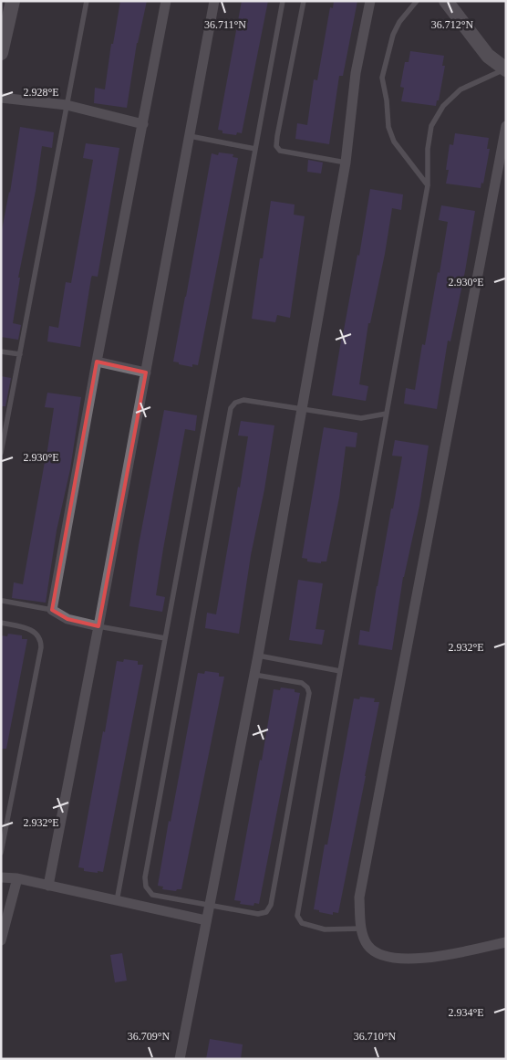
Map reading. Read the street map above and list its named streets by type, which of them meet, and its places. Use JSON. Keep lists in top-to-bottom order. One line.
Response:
{"coordinates":["36.711°N","36.712°N","2.928°E","2.930°E","2.932°E","2.934°E","36.709°N","36.710°N"]}
